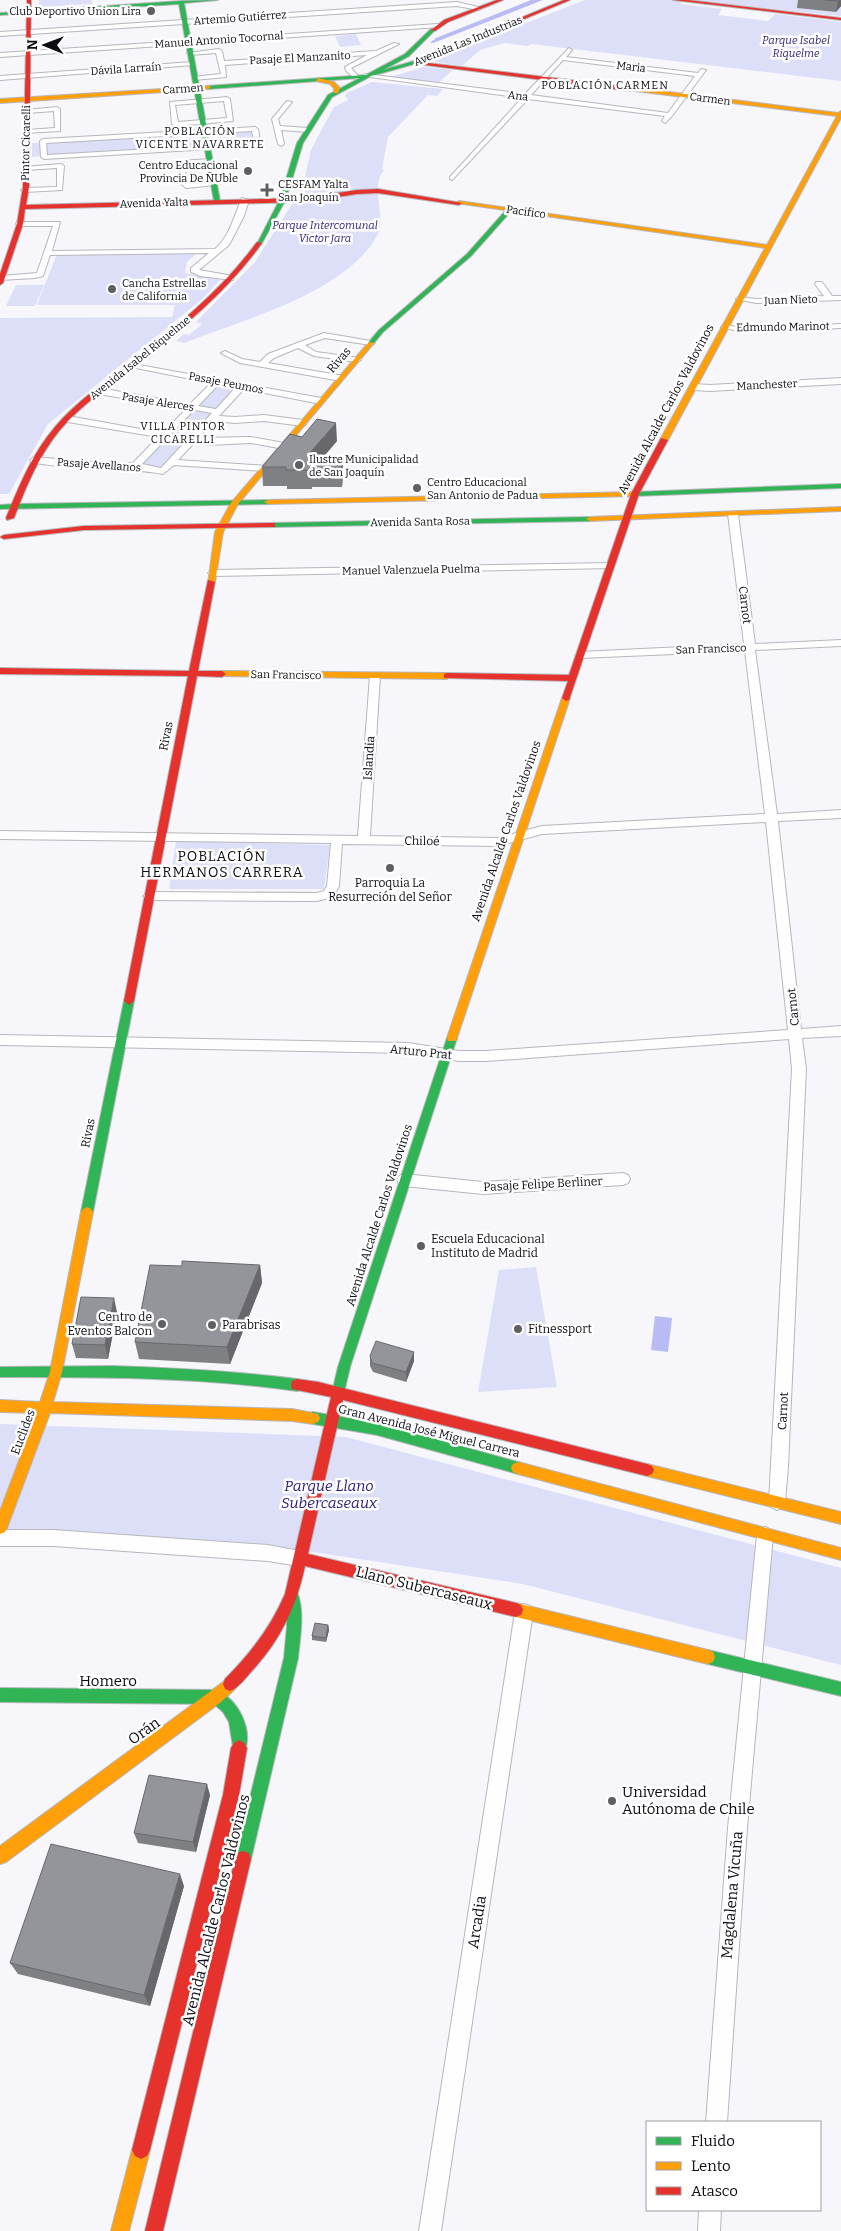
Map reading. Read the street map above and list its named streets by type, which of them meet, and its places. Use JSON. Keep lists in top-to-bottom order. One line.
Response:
{"streets":{"main road":["Avenida Las Industrias","Carmen","Pintor Cicarelli","Avenida Yalta","Pacifico","Avenida Isabel Riquelme","Rivas","Avenida Alcalde Carlos Valdovinos","Avenida Santa Rosa","San Francisco","Gran Avenida José Miguel Carrera","Euclides","Llano Subercaseaux","Homero","Orán"],"street":["Artemio Gutiérrez","Manuel Antonio Tocornal","Pasaje El Manzanito","Maria","Dávila Larraín","Ana","Juan Nieto","Edmundo Marinot","Pasaje Peumos","Manchester","Pasaje Alerces","Pasaje Avellanos","Manuel Valenzuela Puelma","Carnot","Islandia","Chiloé","Arturo Prat","Pasaje Felipe Berliner","Magdalena Vicuña","Arcadia"]},"crossings":[["Artemio Gutiérrez","Pintor Cicarelli"],["Artemio Gutiérrez","Avenida Isabel Riquelme"],["Manuel Antonio Tocornal","Dávila Larraín"],["Manuel Antonio Tocornal","Pintor Cicarelli"],["Manuel Antonio Tocornal","Avenida Isabel Riquelme"],["Avenida Las Industrias","Carmen"],["Avenida Las Industrias","Ana"],["Avenida Las Industrias","Avenida Isabel Riquelme"],["Dávila Larraín","Pintor Cicarelli"],["Carmen","Ana"],["Carmen","Pintor Cicarelli"],["Carmen","Avenida Isabel Riquelme"],["Carmen","Avenida Alcalde Carlos Valdovinos"],["Ana","Avenida Isabel Riquelme"],["Pintor Cicarelli","Avenida Yalta"],["Avenida Yalta","Pacifico"],["Avenida Yalta","Avenida Isabel Riquelme"],["Pacifico","Avenida Isabel Riquelme"],["Pacifico","Rivas"],["Pacifico","Avenida Alcalde Carlos Valdovinos"],["Juan Nieto","Avenida Alcalde Carlos Valdovinos"],["Edmundo Marinot","Avenida Alcalde Carlos Valdovinos"],["Avenida Isabel Riquelme","Pasaje Peumos"],["Avenida Isabel Riquelme","Pasaje Alerces"],["Avenida Isabel Riquelme","Pasaje Avellanos"],["Avenida Isabel Riquelme","Avenida Santa Rosa"],["Rivas","Pasaje Peumos"],["Rivas","Pasaje Alerces"],["Rivas","Avenida Santa Rosa"],["Rivas","Manuel Valenzuela Puelma"],["Rivas","San Francisco"],["Rivas","Chiloé"],["Rivas","Arturo Prat"],["Rivas","Gran Avenida José Miguel Carrera"],["Rivas","Euclides"],["Manchester","Avenida Alcalde Carlos Valdovinos"],["Avenida Alcalde Carlos Valdovinos","Avenida Santa Rosa"],["Avenida Alcalde Carlos Valdovinos","Manuel Valenzuela Puelma"],["Avenida Alcalde Carlos Valdovinos","San Francisco"],["Avenida Alcalde Carlos Valdovinos","Chiloé"],["Avenida Alcalde Carlos Valdovinos","Arturo Prat"],["Avenida Alcalde Carlos Valdovinos","Pasaje Felipe Berliner"],["Avenida Alcalde Carlos Valdovinos","Gran Avenida José Miguel Carrera"],["Avenida Alcalde Carlos Valdovinos","Llano Subercaseaux"],["Avenida Alcalde Carlos Valdovinos","Homero"],["Avenida Alcalde Carlos Valdovinos","Orán"],["Avenida Santa Rosa","Carnot"],["Carnot","San Francisco"],["Carnot","Chiloé"],["Carnot","Arturo Prat"],["Carnot","Gran Avenida José Miguel Carrera"],["San Francisco","Islandia"],["Islandia","Chiloé"],["Gran Avenida José Miguel Carrera","Euclides"],["Llano Subercaseaux","Magdalena Vicuña"],["Llano Subercaseaux","Arcadia"],["Homero","Orán"]],"districts":["POBLACIÓN CARMEN","POBLACIÓN VICENTE NAVARRETE","VILLA PINTOR CICARELLI","POBLACIÓN HERMANOS CARRERA"],"parks":["Parque Isabel Riquelme","Parque Intercomunal Victor Jara","Parque Llano Subercaseaux"],"places":{"other":["Club Deportivo Union Lira","Centro Educacional Provincia De ÑUble","Cancha Estrellas de California","Ilustre Municipalidad de San Joaquín","Centro Educacional San Antonio de Padua","Parroquia La Resurreción del Señor","Escuela Educacional Instituto de Madrid","Centro de Eventos Balcon","Parabrisas","Fitnessport","Universidad Autónoma de Chile"],"health":["CESFAM Yalta San Joaquín"]},"legend":["Fluido","Lento","Atasco"],"north":"left"}
